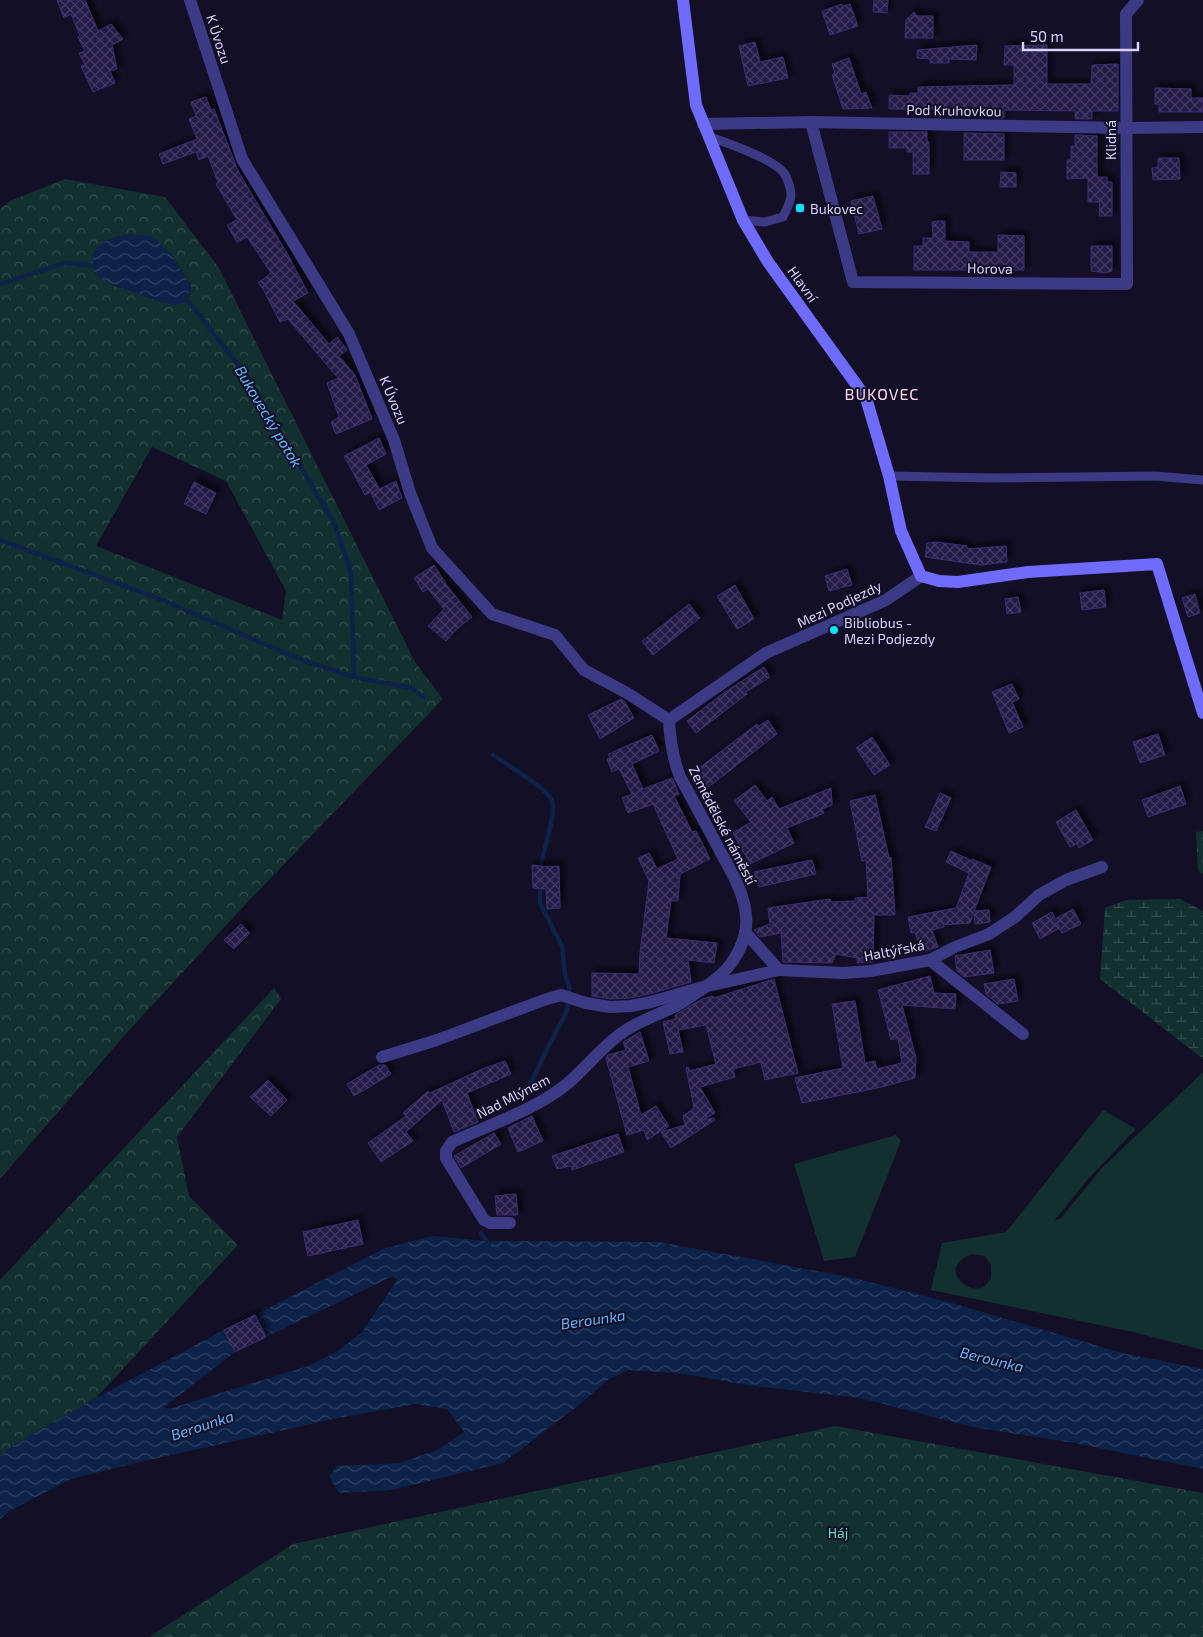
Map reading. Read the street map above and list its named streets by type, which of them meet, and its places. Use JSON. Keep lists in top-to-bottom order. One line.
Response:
{"streets":{"street":["K Úvozu","Pod Kruhovkou","Klidná","Horova","Hlavní","Mezi Podjezdy","Zemědělské náměstí","Haltýřská","Nad Mlýnem"]},"crossings":[["K Úvozu","Mezi Podjezdy"],["K Úvozu","Zemědělské náměstí"],["Pod Kruhovkou","Klidná"],["Pod Kruhovkou","Horova"],["Pod Kruhovkou","Hlavní"],["Klidná","Horova"],["Hlavní","Mezi Podjezdy"],["Mezi Podjezdy","Zemědělské náměstí"],["Zemědělské náměstí","Haltýřská"],["Zemědělské náměstí","Nad Mlýnem"],["Haltýřská","Nad Mlýnem"]],"districts":["BUKOVEC"],"water":["Bukovecký potok","Berounka"],"parks":["Háj"],"places":{"transit":["Bukovec"],"other":["Bibliobus - Mezi Podjezdy"]},"scale_bar":"50 m"}
